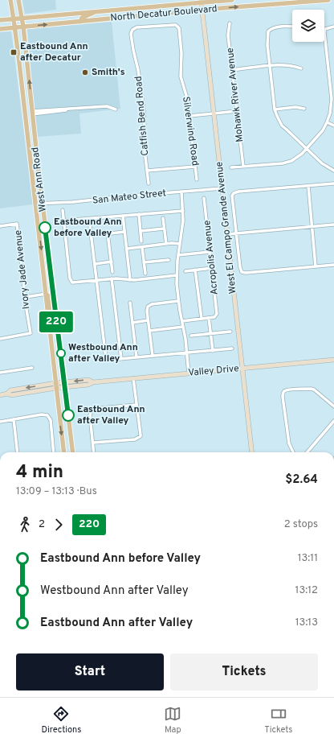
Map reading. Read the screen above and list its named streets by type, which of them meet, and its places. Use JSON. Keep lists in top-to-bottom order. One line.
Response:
{"streets":{"main road":["North Decatur Boulevard","West Ann Road"],"street":["Mohawk River Avenue","Catfish Bend Road","Silverwind Road","San Mateo Street","West El Campo Grande Avenue","Acropolis Avenue","Ivory Jade Avenue","Valley Drive"]},"crossings":[["North Decatur Boulevard","West Ann Road"],["North Decatur Boulevard","West El Campo Grande Avenue"],["Catfish Bend Road","Silverwind Road"],["West Ann Road","San Mateo Street"],["West Ann Road","Valley Drive"],["San Mateo Street","West El Campo Grande Avenue"],["West El Campo Grande Avenue","Valley Drive"]],"places":{"transit":["Eastbound Ann after Decatur"],"other":["Smith's","Eastbound Ann before Valley","Westbound Ann after Valley","Eastbound Ann after Valley"]},"lines":["bus line 220"],"page":{"on_map":"220","heading":["4 min","13:09 – 13:13 · Bus","$2.64"],"legs":["2","220","2 stops"],"list":[{"name":"Eastbound Ann before Valley","value":"13:11"},{"name":"Westbound Ann after Valley","value":"13:12"},{"name":"Eastbound Ann after Valley","value":"13:13"}],"buttons":["Start","Tickets"],"tabs":["Directions","Map","Tickets"]}}
